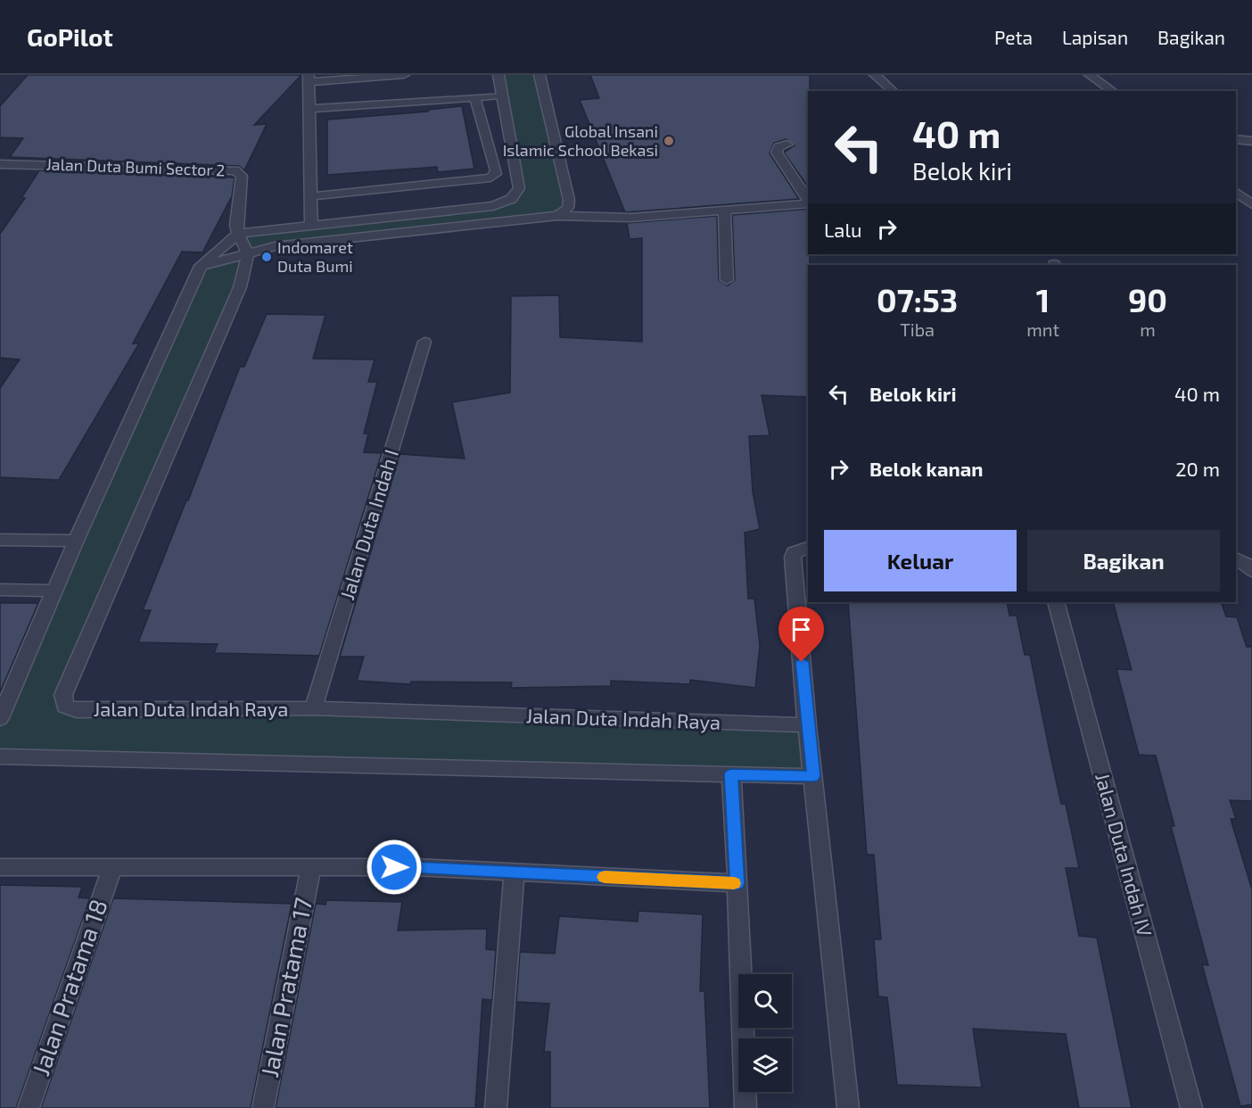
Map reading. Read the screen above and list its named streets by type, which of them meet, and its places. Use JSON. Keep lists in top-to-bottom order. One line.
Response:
{"streets":{"street":["Jalan Duta Bumi Sector 2","Jalan Duta Indah I","Jalan Duta Indah Raya","Jalan Duta Indah IV","Jalan Pratama 18","Jalan Pratama 17"]},"crossings":[["Jalan Duta Indah I","Jalan Duta Indah Raya"]],"places":["Global Insani Islamic School Bekasi","Indomaret Duta Bumi"],"page":{"header":"GoPilot","nav":["Peta","Lapisan","Bagikan"],"turn":["40 m","Belok kiri"],"then":"Lalu","eta":["07:53","Tiba","1","mnt","90","m"],"list":[{"name":"Belok kiri","value":"40 m"},{"name":"Belok kanan","value":"20 m"}],"buttons":["Keluar","Bagikan"]}}
